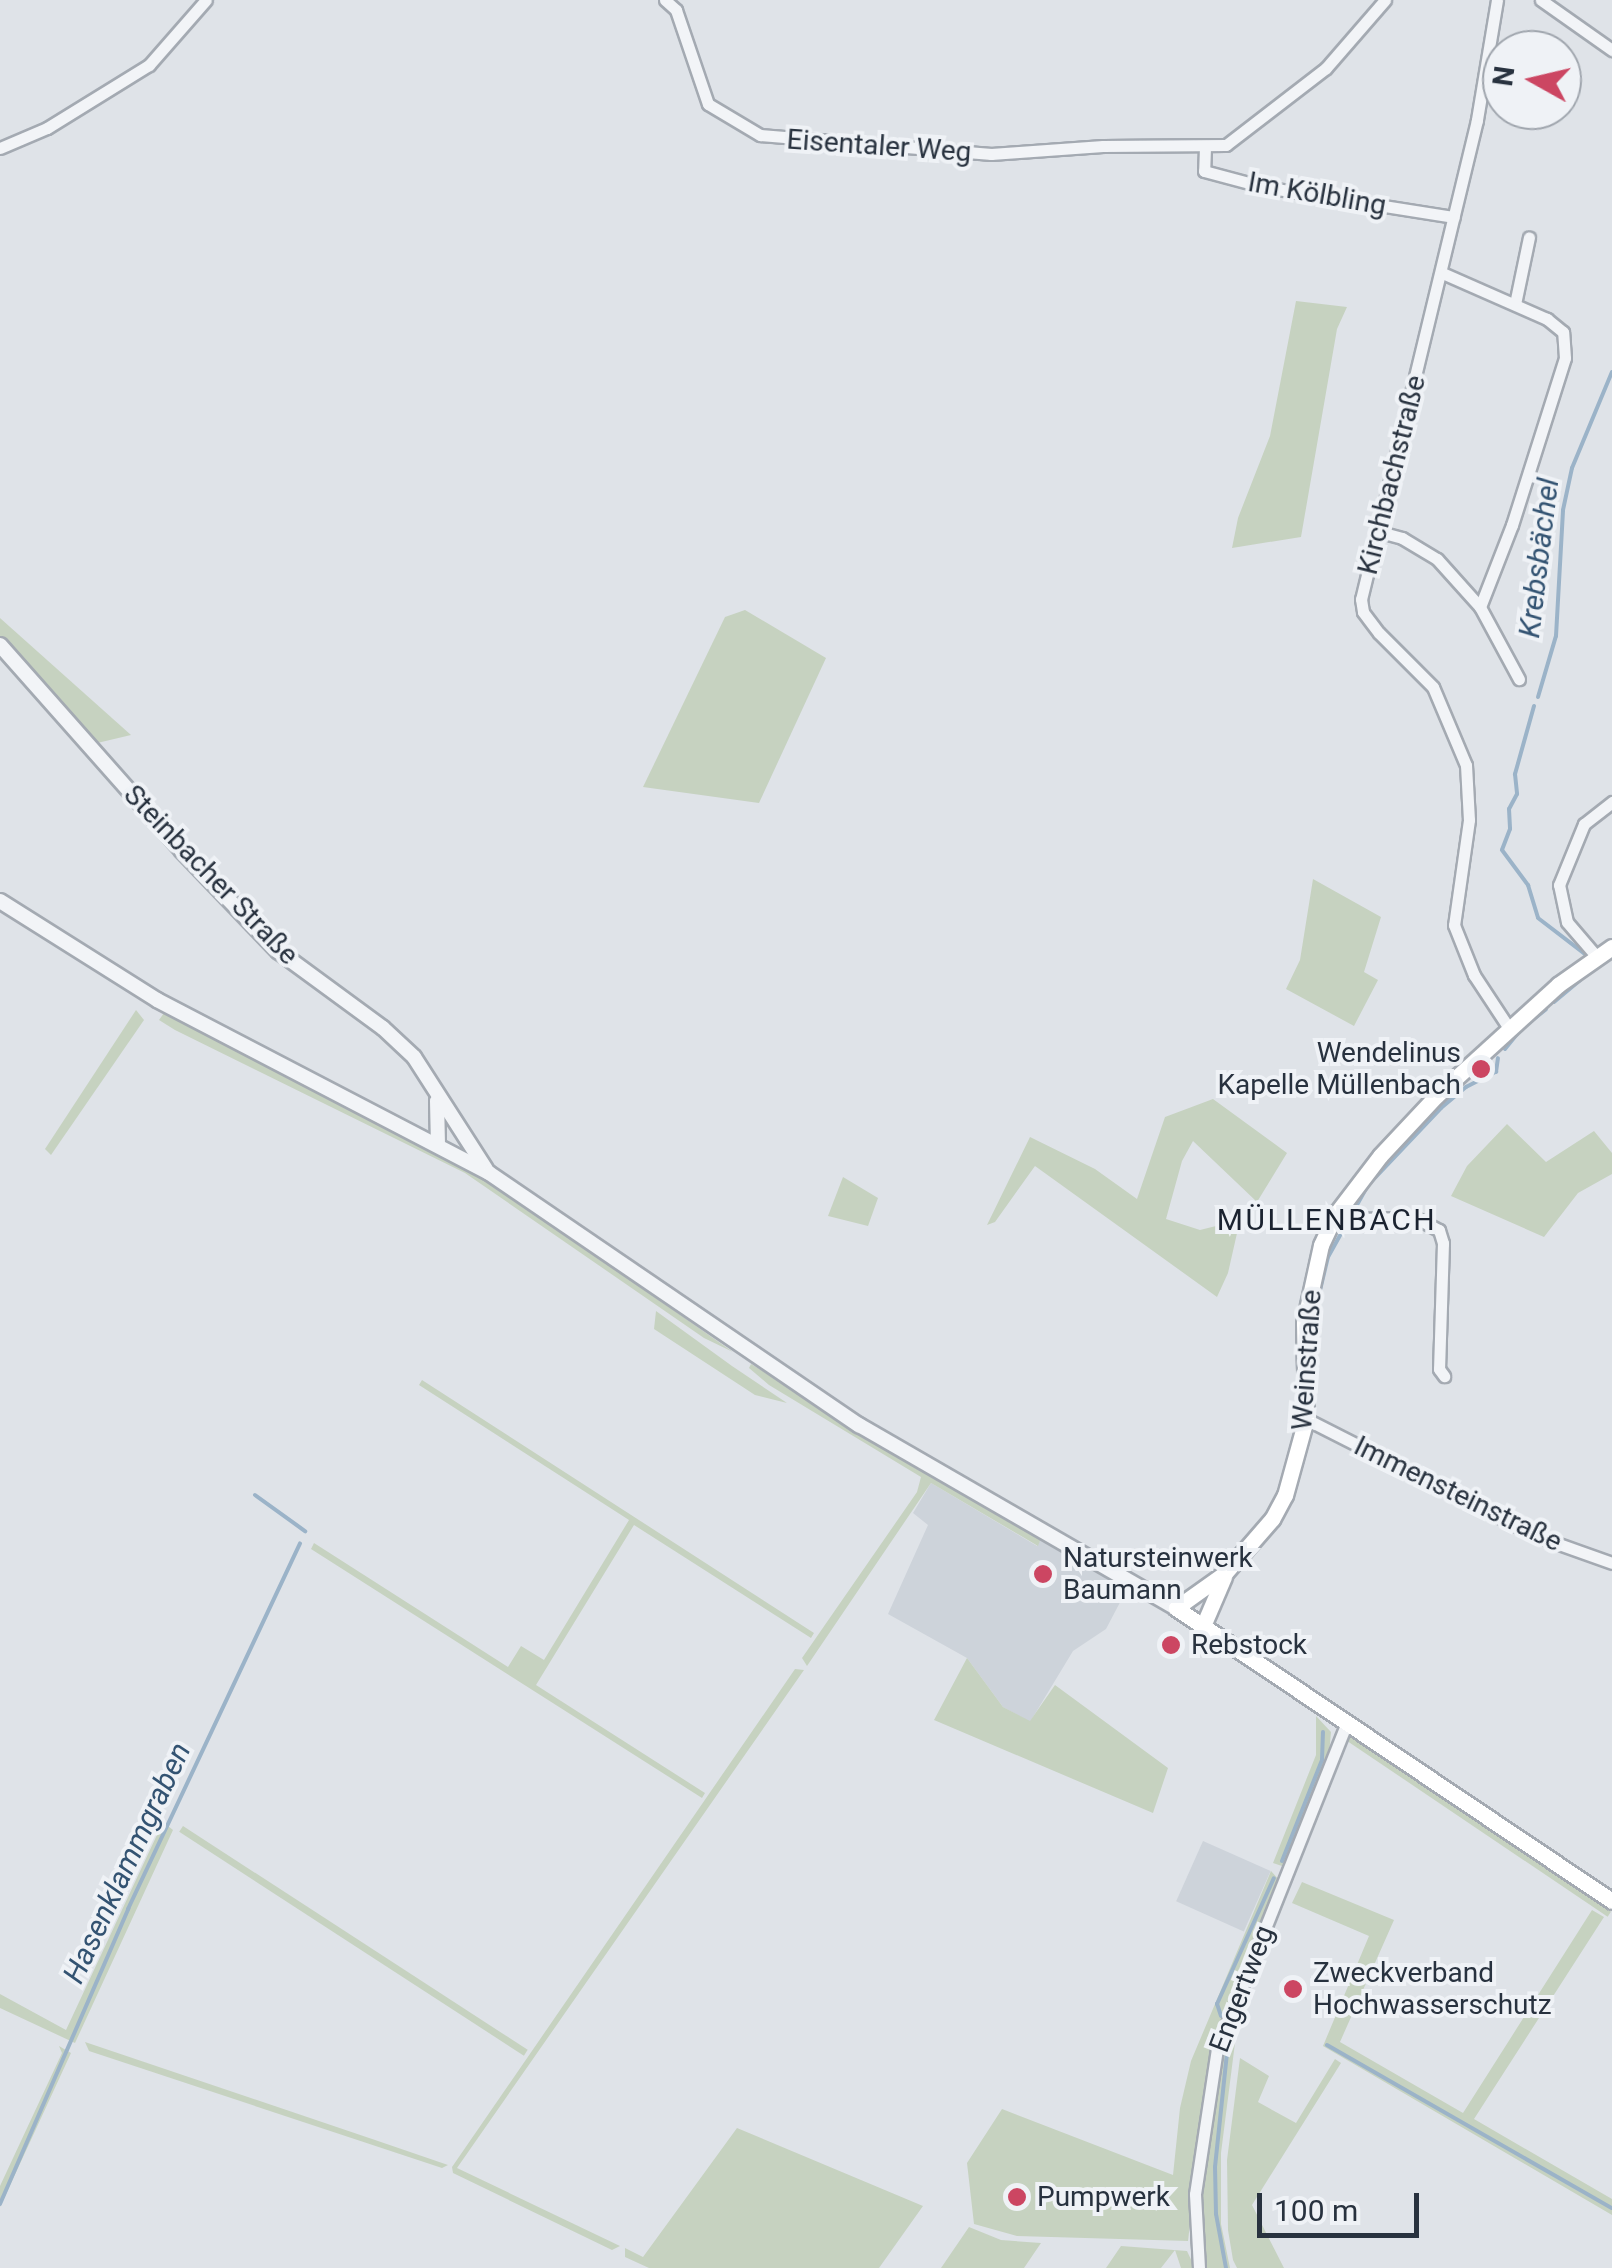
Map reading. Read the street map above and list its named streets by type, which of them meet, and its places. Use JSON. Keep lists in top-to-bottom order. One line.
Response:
{"streets":{"main road":["Weinstraße"],"street":["Eisentaler Weg","Im Kölbling","Kirchbachstraße","Steinbacher Straße","Immensteinstraße","Engertweg"]},"crossings":[["Eisentaler Weg","Im Kölbling"],["Im Kölbling","Kirchbachstraße"],["Kirchbachstraße","Weinstraße"],["Weinstraße","Immensteinstraße"]],"districts":["MÜLLENBACH"],"water":["Krebsbächel","Hasenklammgraben"],"places":["Wendelinus Kapelle Müllenbach","Natursteinwerk Baumann","Rebstock","Zweckverband Hochwasserschutz","Pumpwerk"],"scale_bar":"100 m","north":"left"}
